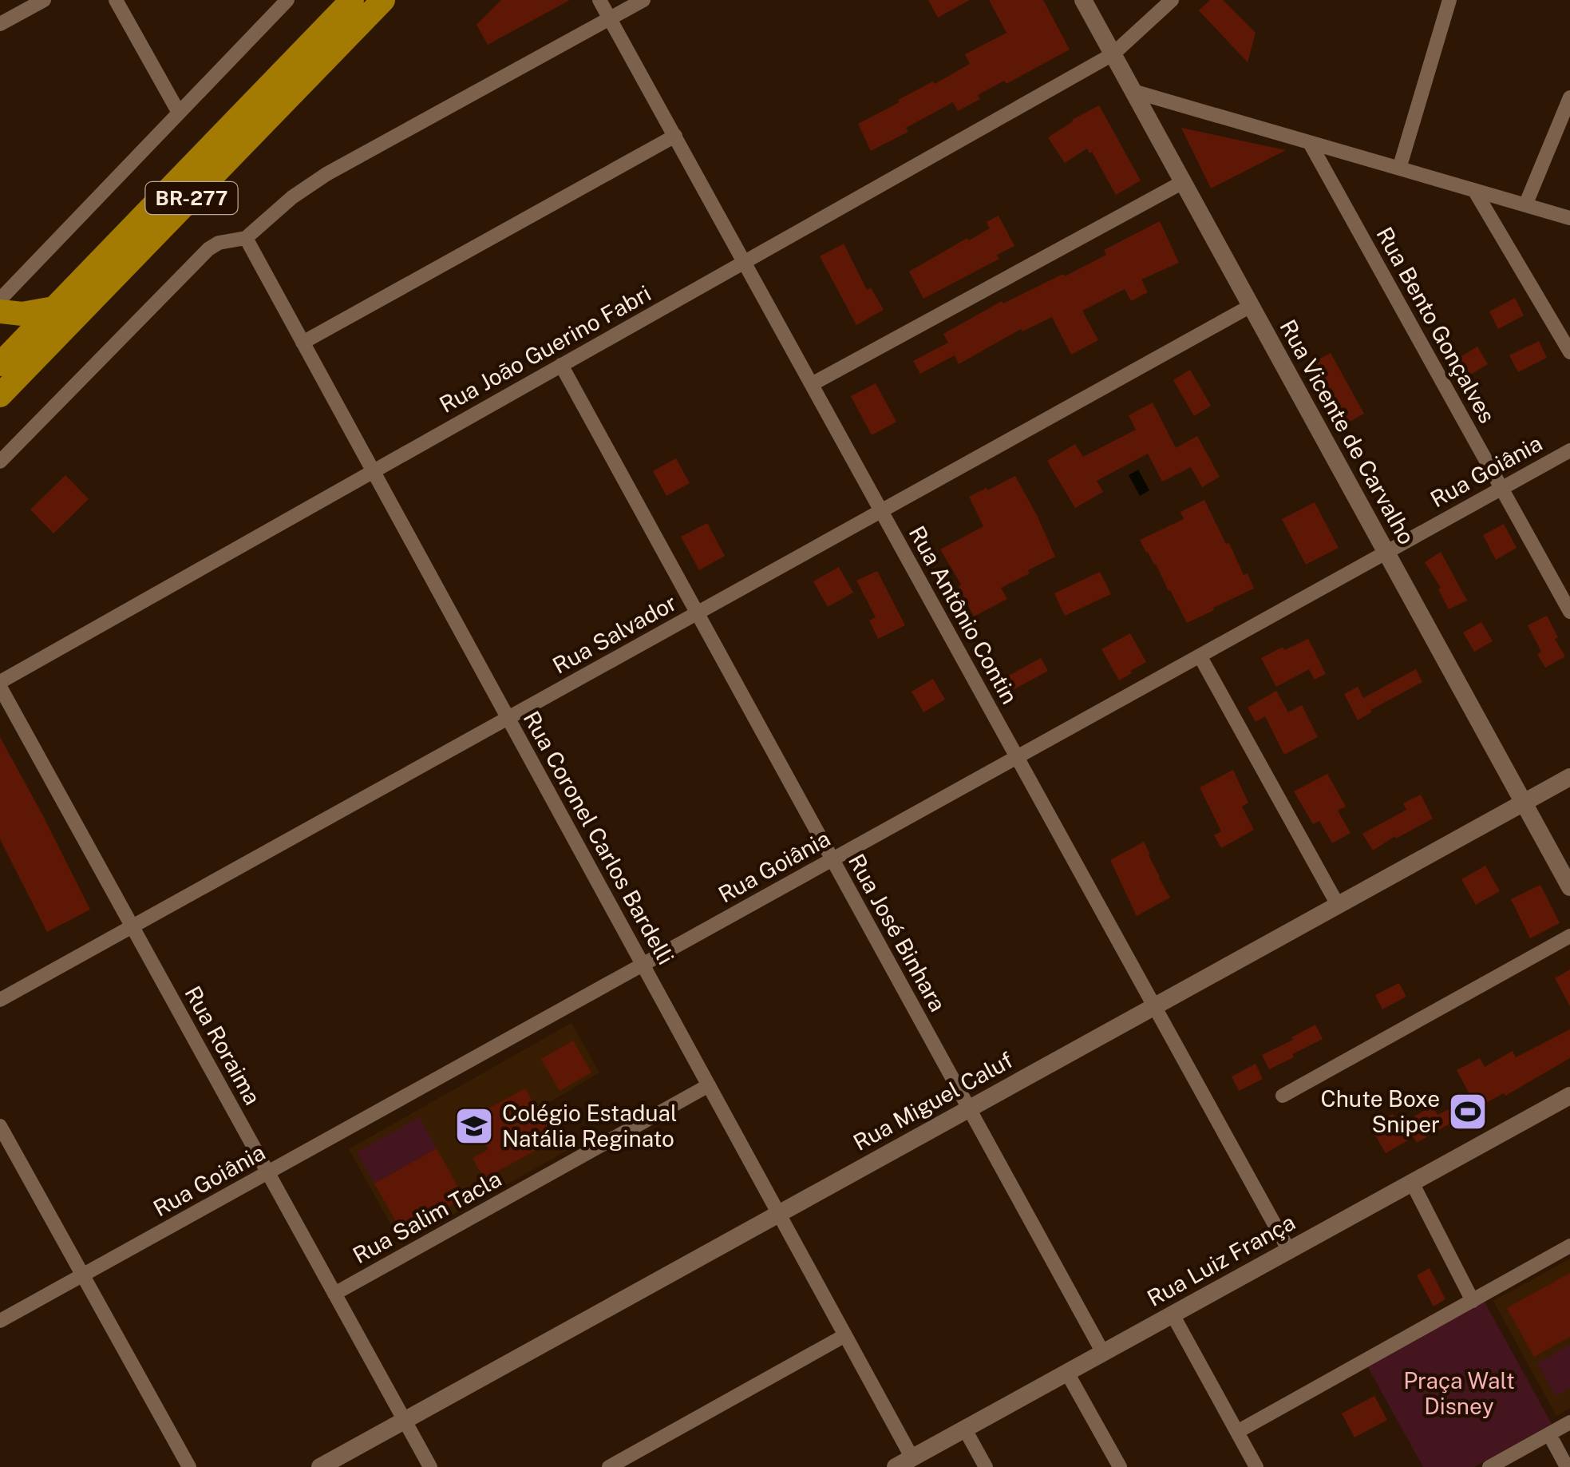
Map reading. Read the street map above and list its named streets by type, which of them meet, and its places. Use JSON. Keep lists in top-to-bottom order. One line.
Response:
{"streets":{"highway":["BR-277"],"main road":["Rua Vicente de Carvalho","Rua Miguel Caluf","Rua Luiz França"],"street":["Rua Bento Gonçalves","Rua João Guerino Fabri","Rua Goiânia","Rua Antônio Contin","Rua Salvador","Rua Coronel Carlos Bardelli","Rua José Binhara","Rua Roraima","Rua Salim Tacla"]},"crossings":[["Rua Bento Gonçalves","Rua Goiânia"],["Rua João Guerino Fabri","Rua Vicente de Carvalho"],["Rua João Guerino Fabri","Rua Antônio Contin"],["Rua João Guerino Fabri","Rua Coronel Carlos Bardelli"],["Rua João Guerino Fabri","Rua José Binhara"],["Rua João Guerino Fabri","Rua Roraima"],["Rua Vicente de Carvalho","Rua Goiânia"],["Rua Vicente de Carvalho","Rua Salvador"],["Rua Vicente de Carvalho","Rua Miguel Caluf"],["Rua Goiânia","Rua Antônio Contin"],["Rua Goiânia","Rua Coronel Carlos Bardelli"],["Rua Goiânia","Rua José Binhara"],["Rua Goiânia","Rua Roraima"],["Rua Antônio Contin","Rua Salvador"],["Rua Antônio Contin","Rua Miguel Caluf"],["Rua Antônio Contin","Rua Luiz França"],["Rua Salvador","Rua Coronel Carlos Bardelli"],["Rua Salvador","Rua José Binhara"],["Rua Salvador","Rua Roraima"],["Rua Coronel Carlos Bardelli","Rua Miguel Caluf"],["Rua Coronel Carlos Bardelli","Rua Salim Tacla"],["Rua Coronel Carlos Bardelli","Rua Luiz França"],["Rua José Binhara","Rua Miguel Caluf"],["Rua José Binhara","Rua Luiz França"],["Rua Roraima","Rua Miguel Caluf"],["Rua Roraima","Rua Salim Tacla"]],"parks":["Praça Walt Disney"],"places":{"sports":["Chute Boxe Sniper"],"school or university":["Colégio Estadual Natália Reginato"]}}
